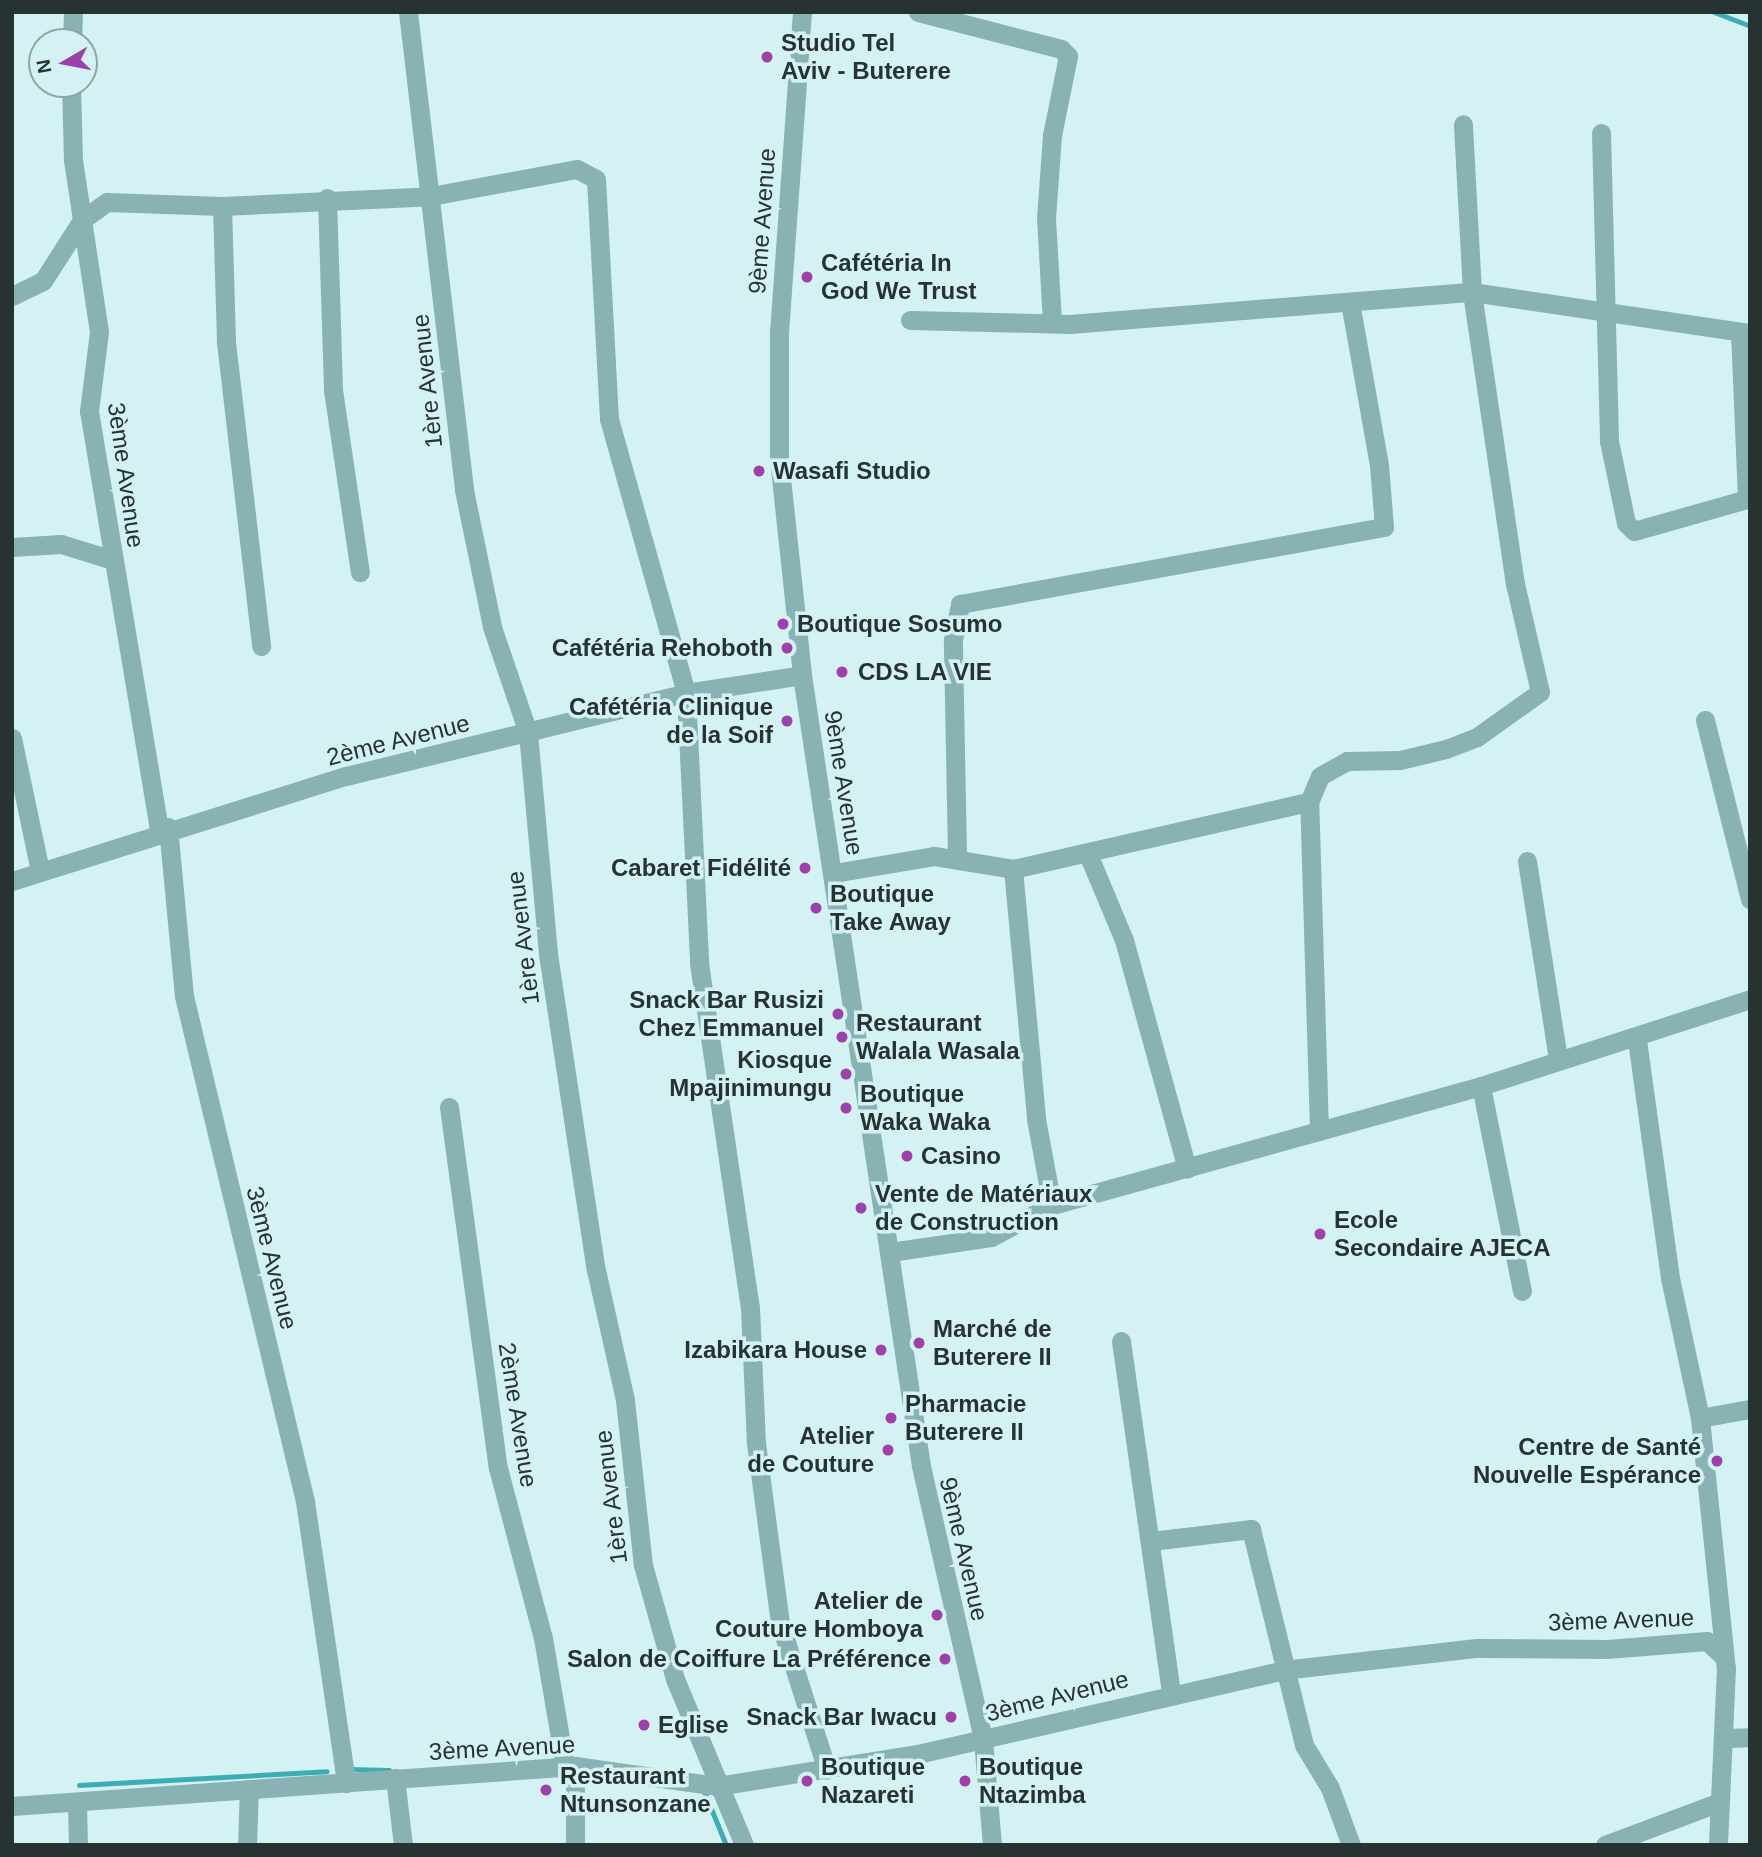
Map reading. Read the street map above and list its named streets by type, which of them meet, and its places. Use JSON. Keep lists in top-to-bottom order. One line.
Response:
{"streets":{"street":["9ème Avenue","1ère Avenue","3ème Avenue","2ème Avenue"]},"crossings":[["9ème Avenue","3ème Avenue"],["9ème Avenue","2ème Avenue"],["1ère Avenue","3ème Avenue"],["1ère Avenue","2ème Avenue"],["3ème Avenue","2ème Avenue"]],"places":["Studio Tel Aviv - Buterere","Cafétéria In God We Trust","Wasafi Studio","Boutique Sosumo","Cafétéria Rehoboth","CDS LA VIE","Cafétéria Clinique de la Soif","Cabaret Fidélité","Boutique Take Away","Snack Bar Rusizi Chez Emmanuel","Restaurant Walala Wasala","Kiosque Mpajinimungu","Boutique Waka Waka","Casino","Vente de Matériaux de Construction","Ecole Secondaire AJECA","Marché de Buterere II","Izabikara House","Pharmacie Buterere II","Atelier de Couture","Centre de Santé Nouvelle Espérance","Atelier de Couture Homboya","Salon de Coiffure La Préférence","Snack Bar Iwacu","Eglise","Boutique Nazareti","Boutique Ntazimba","Restaurant Ntunsonzane"],"north":"left"}
